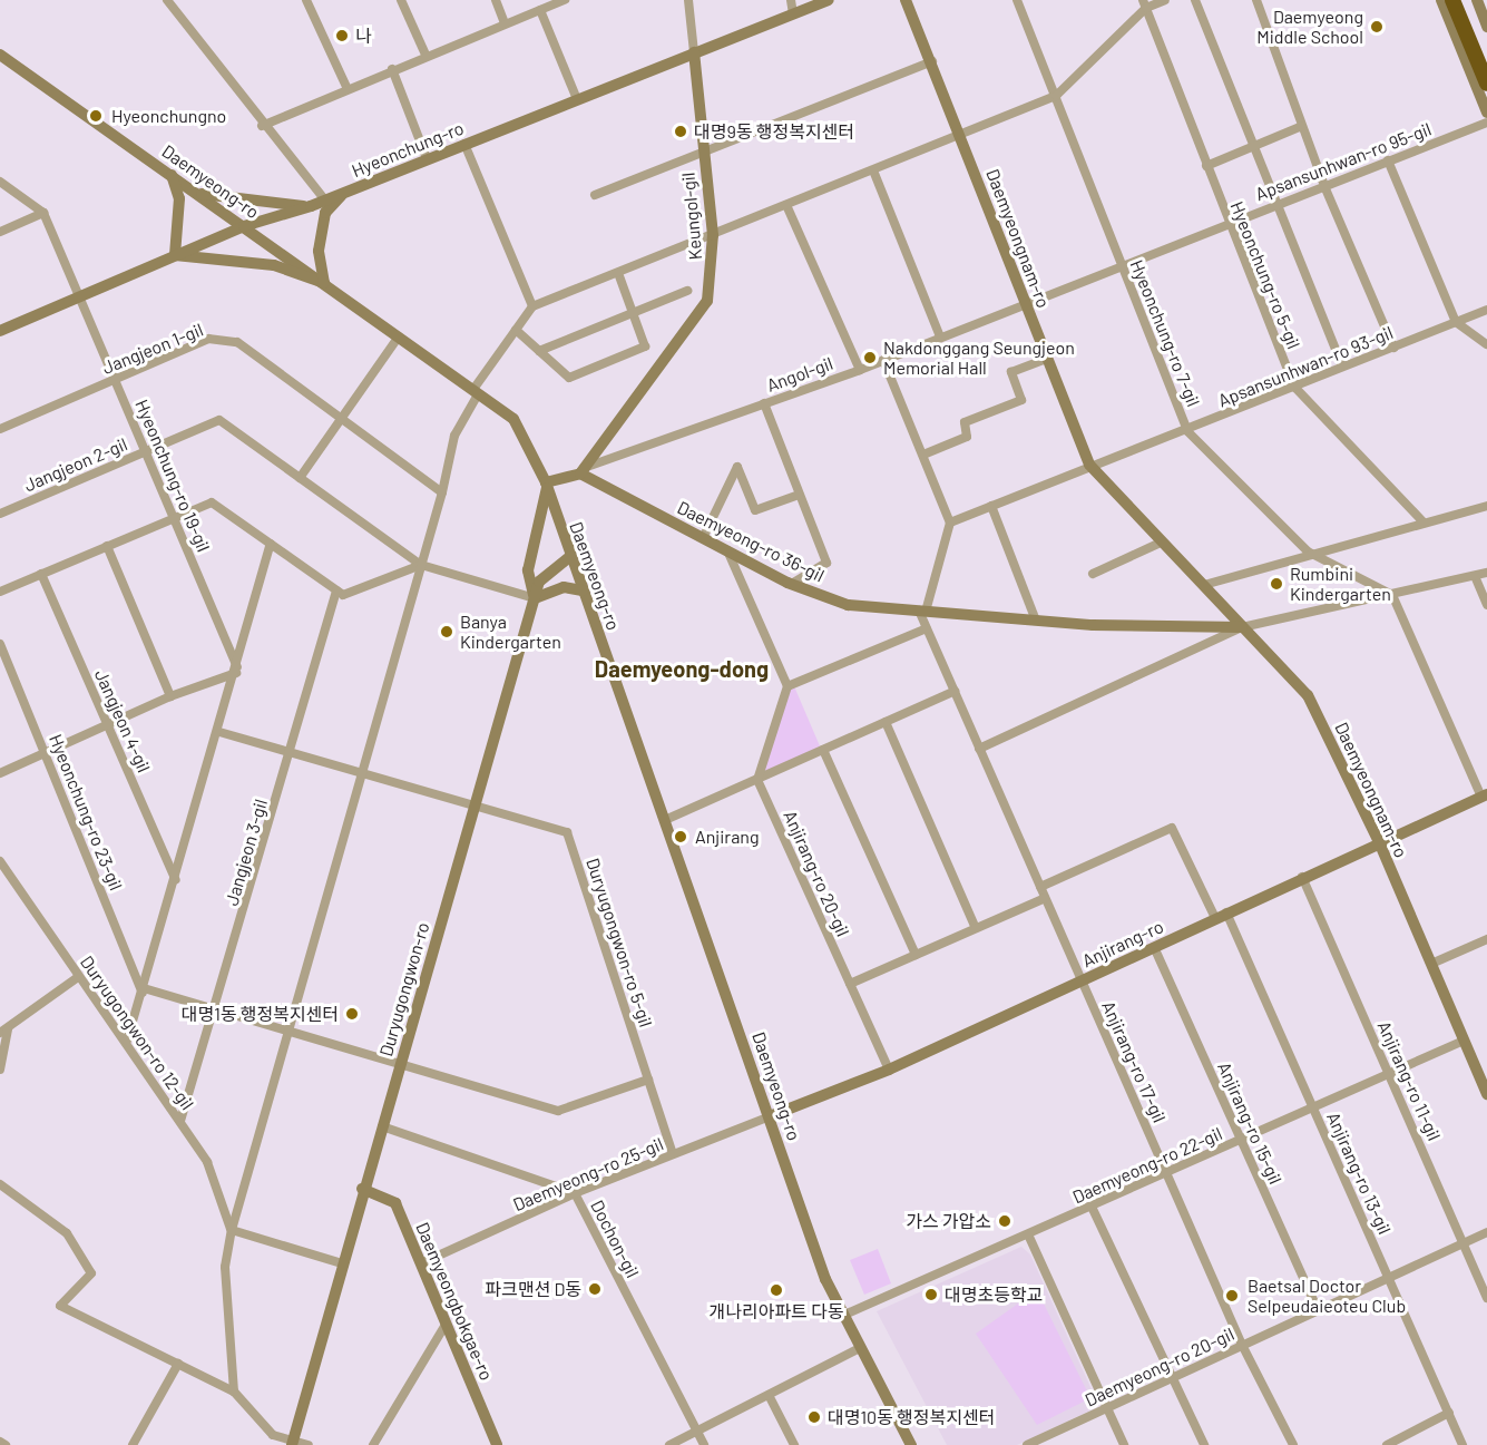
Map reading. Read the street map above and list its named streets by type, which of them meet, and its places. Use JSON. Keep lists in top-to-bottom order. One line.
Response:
{"streets":{"main road":["Hyeonchung-ro","Daemyeong-ro","Keungol-gil","Daemyeongnam-ro","Daemyeong-ro 36-gil","Anjirang-ro","Duryugongwon-ro","Daemyeongbokgae-ro"],"street":["Apsansunhwan-ro 95-gil","Hyeonchung-ro 5-gil","Hyeonchung-ro 7-gil","Jangjeon 1-gil","Apsansunhwan-ro 93-gil","Angol-gil","Jangjeon 2-gil","Hyeonchung-ro 19-gil","Jangjeon 4-gil","Hyeonchung-ro 23-gil","Jangjeon 3-gil","Anjirang-ro 20-gil","Duryugongwon-ro 5-gil","Duryugongwon-ro 12-gil","Anjirang-ro 17-gil","Anjirang-ro 11-gil","Anjirang-ro 15-gil","Daemyeong-ro 22-gil","Anjirang-ro 13-gil","Daemyeong-ro 25-gil","Dochon-gil","Daemyeong-ro 20-gil"]},"crossings":[["Hyeonchung-ro","Daemyeong-ro"],["Hyeonchung-ro","Keungol-gil"],["Hyeonchung-ro","Hyeonchung-ro 19-gil"],["Apsansunhwan-ro 95-gil","Daemyeongnam-ro"],["Apsansunhwan-ro 95-gil","Hyeonchung-ro 5-gil"],["Apsansunhwan-ro 95-gil","Hyeonchung-ro 7-gil"],["Apsansunhwan-ro 95-gil","Angol-gil"],["Daemyeong-ro","Anjirang-ro"],["Daemyeong-ro","Duryugongwon-ro"],["Daemyeong-ro","Daemyeong-ro 22-gil"],["Daemyeong-ro","Daemyeong-ro 25-gil"],["Keungol-gil","Angol-gil"],["Keungol-gil","Daemyeong-ro 36-gil"],["Daemyeongnam-ro","Apsansunhwan-ro 93-gil"],["Daemyeongnam-ro","Angol-gil"],["Daemyeongnam-ro","Daemyeong-ro 36-gil"],["Daemyeongnam-ro","Anjirang-ro"],["Daemyeongnam-ro","Daemyeong-ro 22-gil"],["Hyeonchung-ro 5-gil","Apsansunhwan-ro 93-gil"],["Hyeonchung-ro 7-gil","Apsansunhwan-ro 93-gil"],["Jangjeon 1-gil","Hyeonchung-ro 19-gil"],["Angol-gil","Daemyeong-ro 36-gil"],["Jangjeon 2-gil","Hyeonchung-ro 19-gil"],["Daemyeong-ro 36-gil","Anjirang-ro 17-gil"],["Jangjeon 3-gil","Duryugongwon-ro 12-gil"],["Anjirang-ro 20-gil","Anjirang-ro"],["Duryugongwon-ro 5-gil","Duryugongwon-ro"],["Duryugongwon-ro 5-gil","Daemyeong-ro 25-gil"],["Anjirang-ro","Anjirang-ro 17-gil"],["Anjirang-ro","Anjirang-ro 11-gil"],["Anjirang-ro","Anjirang-ro 15-gil"],["Anjirang-ro","Anjirang-ro 13-gil"],["Anjirang-ro","Daemyeong-ro 25-gil"],["Duryugongwon-ro","Dochon-gil"],["Duryugongwon-ro","Daemyeongbokgae-ro"],["Anjirang-ro 17-gil","Daemyeong-ro 22-gil"],["Anjirang-ro 17-gil","Anjirang-ro 13-gil"],["Anjirang-ro 17-gil","Daemyeong-ro 20-gil"],["Anjirang-ro 11-gil","Daemyeong-ro 22-gil"],["Anjirang-ro 11-gil","Daemyeong-ro 20-gil"],["Anjirang-ro 15-gil","Daemyeong-ro 22-gil"],["Anjirang-ro 15-gil","Daemyeong-ro 20-gil"],["Daemyeong-ro 22-gil","Anjirang-ro 13-gil"],["Anjirang-ro 13-gil","Daemyeong-ro 20-gil"],["Daemyeong-ro 25-gil","Dochon-gil"],["Daemyeong-ro 25-gil","Daemyeongbokgae-ro"]],"districts":["Daemyeong-dong"],"places":["Daemyeong Middle School","나","Hyeonchungno","대명9동 행정복지센터","Nakdonggang Seungjeon Memorial Hall","Rumbini Kindergarten","Banya Kindergarten","Anjirang","대명1동 행정복지센터","가스 가압소","파크맨션 D동","개나리아파트 다동","대명초등학교","Baetsal Doctor Selpeudaieoteu Club","대명10동 행정복지센터"]}
